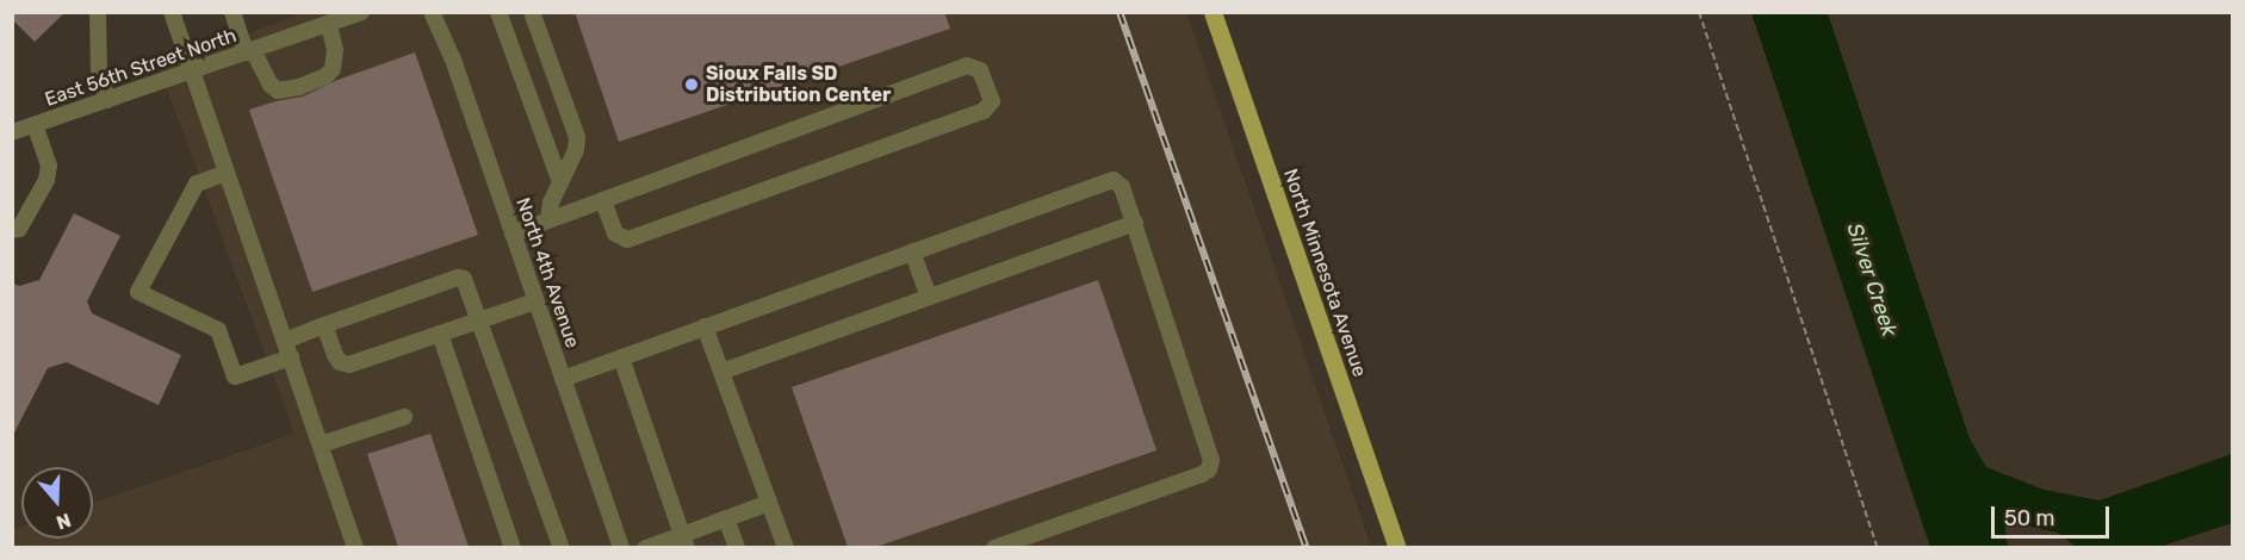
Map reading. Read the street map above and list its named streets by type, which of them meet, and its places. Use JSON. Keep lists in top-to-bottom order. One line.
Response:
{"streets":{"main road":["North Minnesota Avenue"],"street":["East 56th Street North","North 4th Avenue"]},"water":["Silver Creek"],"places":["Sioux Falls SD Distribution Center"],"scale_bar":"50 m","north":"bottom"}
